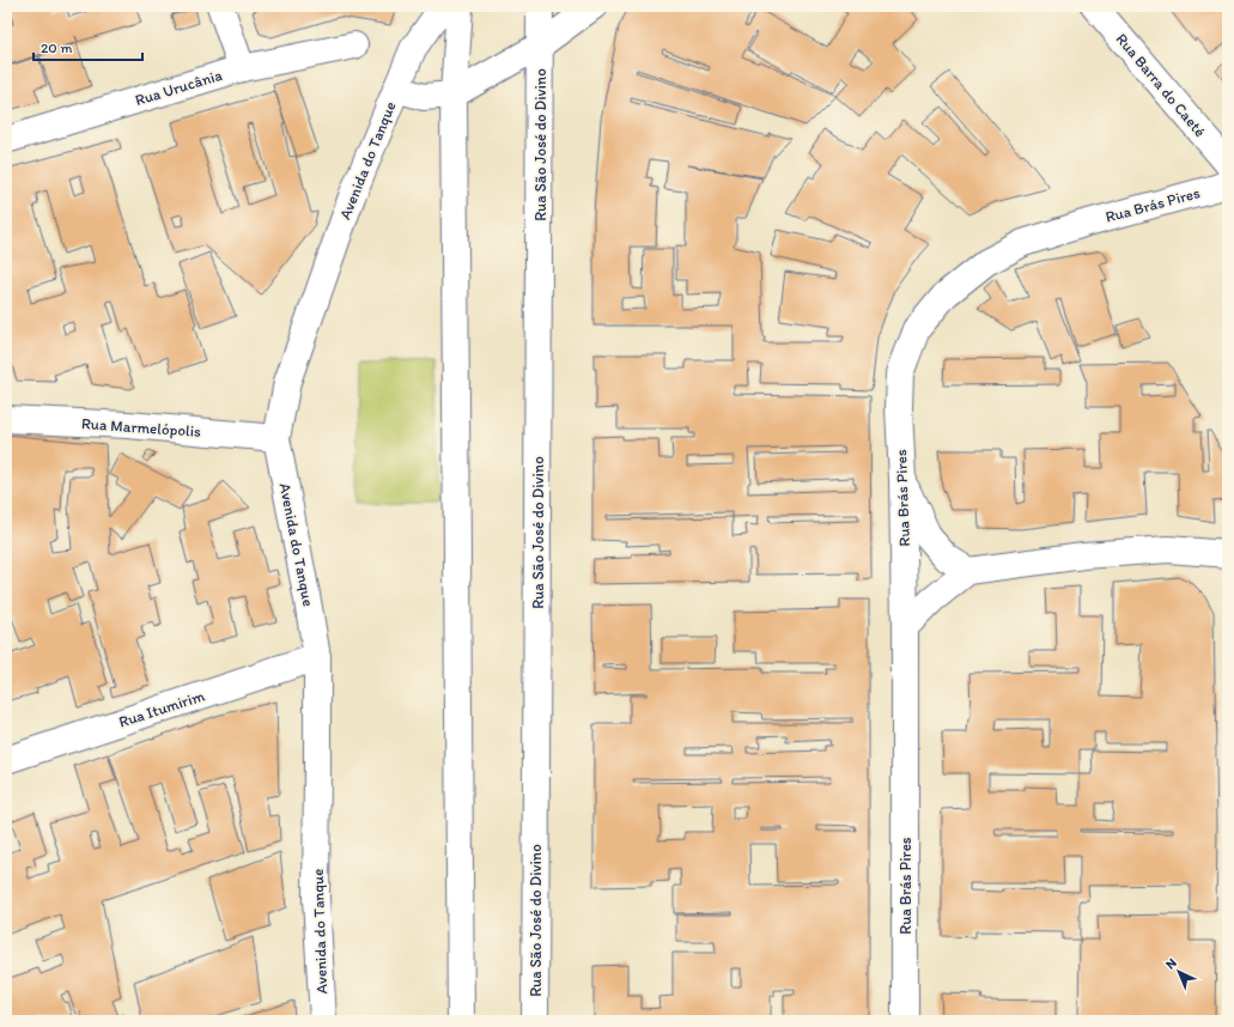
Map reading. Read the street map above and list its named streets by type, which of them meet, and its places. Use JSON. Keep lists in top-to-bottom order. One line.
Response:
{"streets":{"street":["Rua Barra do Caeté","Rua Urucânia","Rua São José do Divino","Avenida do Tanque","Rua Brás Pires","Rua Marmelópolis","Rua Itumirim"]},"crossings":[["Rua São José do Divino","Avenida do Tanque"],["Avenida do Tanque","Rua Marmelópolis"],["Avenida do Tanque","Rua Itumirim"]],"scale_bar":"20 m","north":"top left"}
